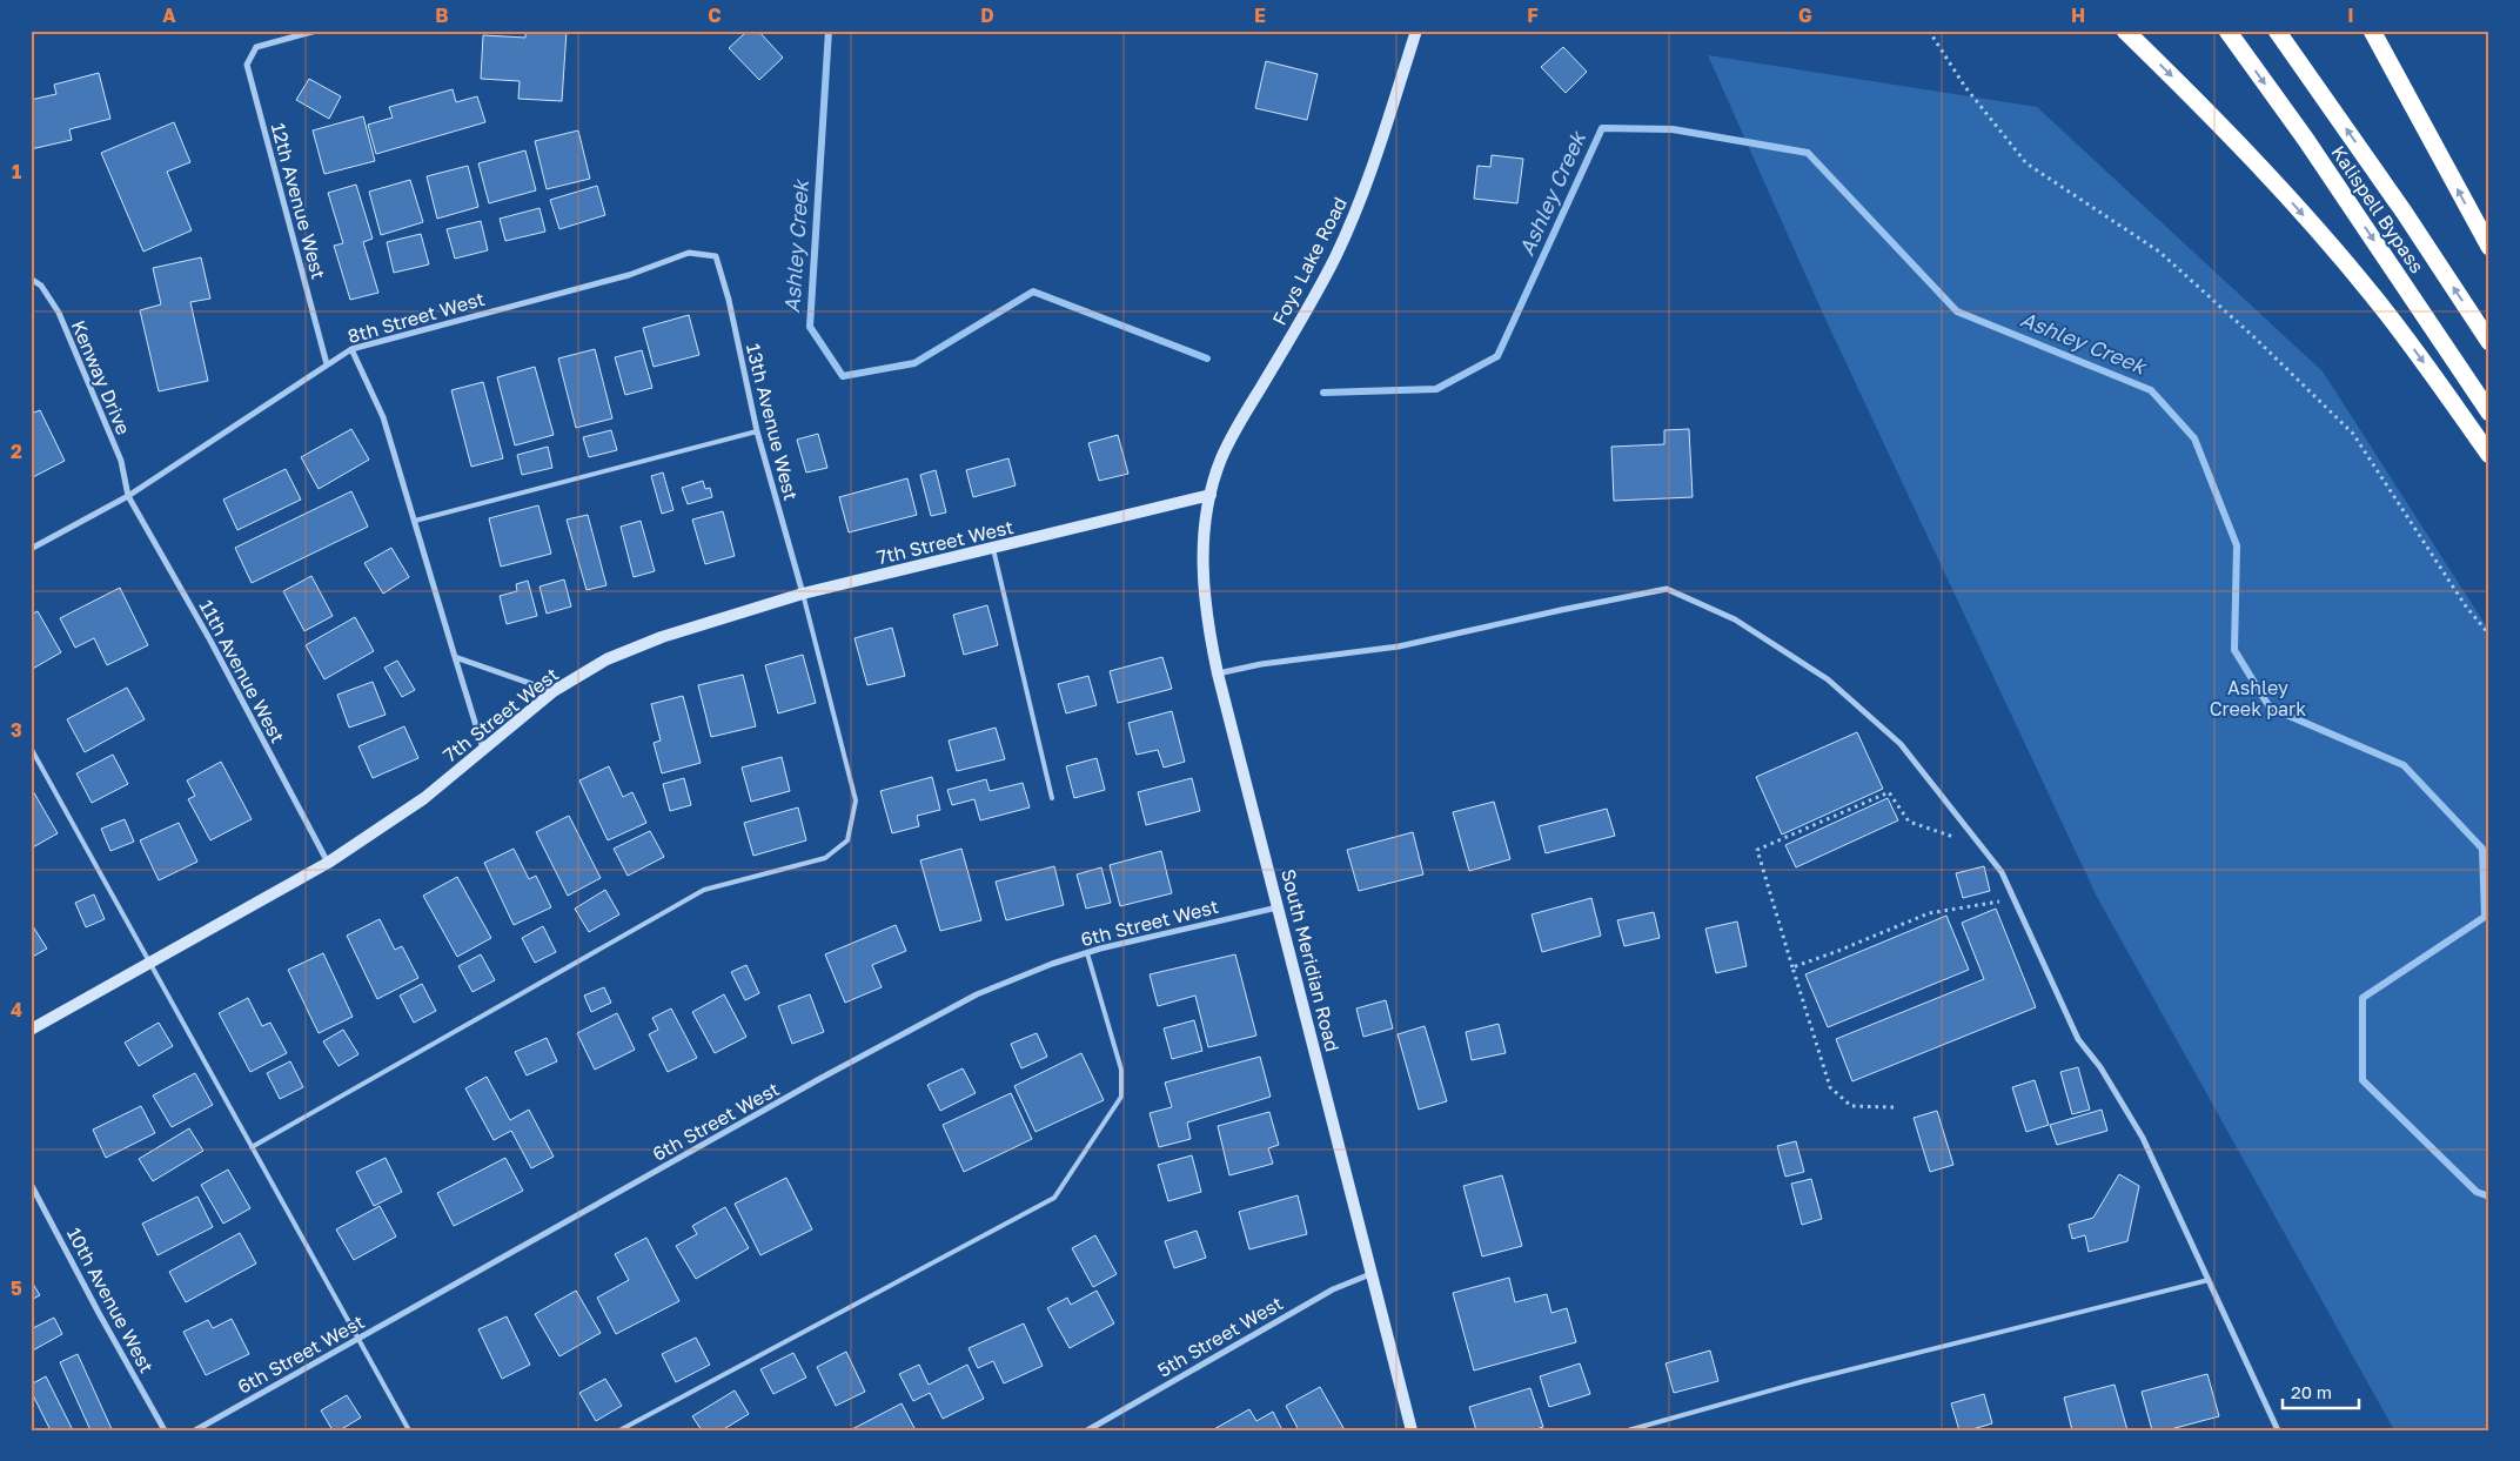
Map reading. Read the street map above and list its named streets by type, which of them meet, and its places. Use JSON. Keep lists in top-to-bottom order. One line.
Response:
{"streets":{"highway":["Kalispell Bypass"],"street":["12th Avenue West","Foys Lake Road","8th Street West","Kenway Drive","13th Avenue West","7th Street West","11th Avenue West","6th Street West","South Meridian Road","10th Avenue West","5th Street West"]},"crossings":[["12th Avenue West","8th Street West"],["Foys Lake Road","7th Street West"],["Foys Lake Road","South Meridian Road"],["8th Street West","Kenway Drive"],["8th Street West","13th Avenue West"],["8th Street West","11th Avenue West"],["Kenway Drive","11th Avenue West"],["13th Avenue West","7th Street West"],["7th Street West","11th Avenue West"],["7th Street West","South Meridian Road"],["6th Street West","South Meridian Road"],["South Meridian Road","5th Street West"]],"water":["Ashley Creek"],"parks":["Ashley Creek park"],"scale_bar":"20 m","grid":{"columns":["A","B","C","D","E","F","G","H","I"],"rows":["1","2","3","4","5"]}}
